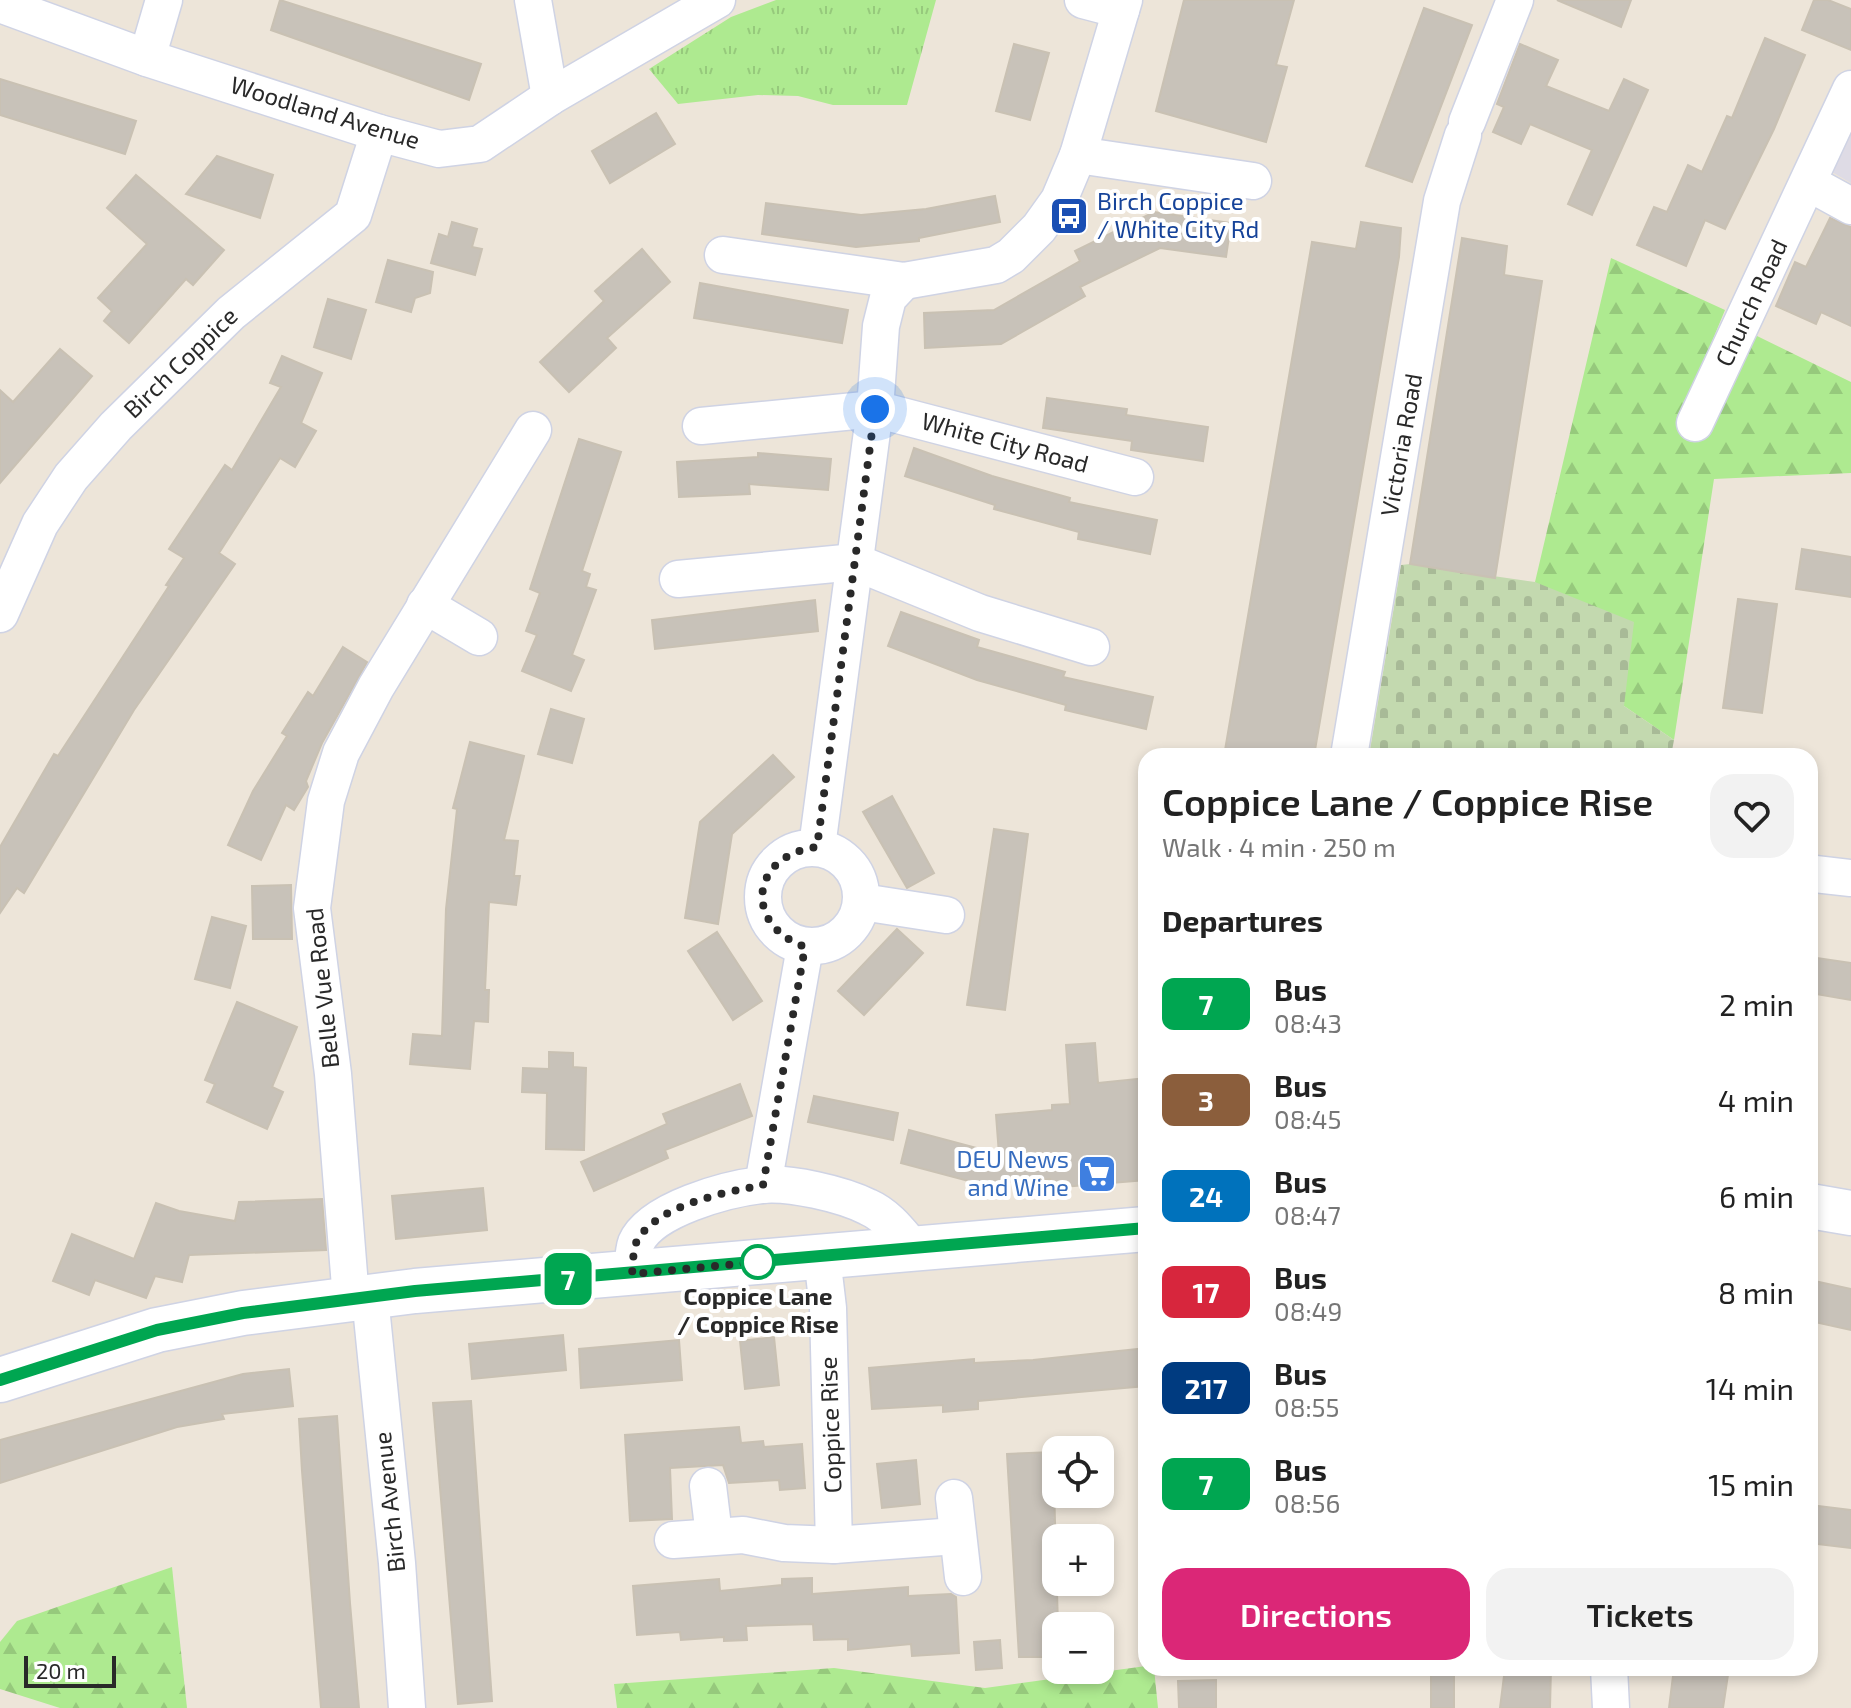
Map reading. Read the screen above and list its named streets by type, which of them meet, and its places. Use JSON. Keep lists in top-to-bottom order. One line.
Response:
{"streets":{"street":["Woodland Avenue","Church Road","Birch Coppice","White City Road","Victoria Road","Belle Vue Road","Coppice Rise","Birch Avenue"]},"crossings":[["Woodland Avenue","Birch Coppice"],["Belle Vue Road","Birch Avenue"]],"places":{"bus stop":["Birch Coppice / White City Rd"],"supermarket":["DEU News and Wine"],"other":["Coppice Lane / Coppice Rise"]},"lines":["bus line 7"],"scale_bar":"20 m","page":{"on_map":"7","heading":[["Coppice Lane / Coppice Rise","Walk · 4 min · 250 m"],"Departures"],"list":[{"mark":"7","name":"Bus","note":"08:43","value":"2 min"},{"mark":"3","name":"Bus","note":"08:45","value":"4 min"},{"mark":"24","name":"Bus","note":"08:47","value":"6 min"},{"mark":"17","name":"Bus","note":"08:49","value":"8 min"},{"mark":"217","name":"Bus","note":"08:55","value":"14 min"},{"mark":"7","name":"Bus","note":"08:56","value":"15 min"}],"map_buttons":["+","−"],"buttons":["Directions","Tickets"],"scale":"20 m"}}
